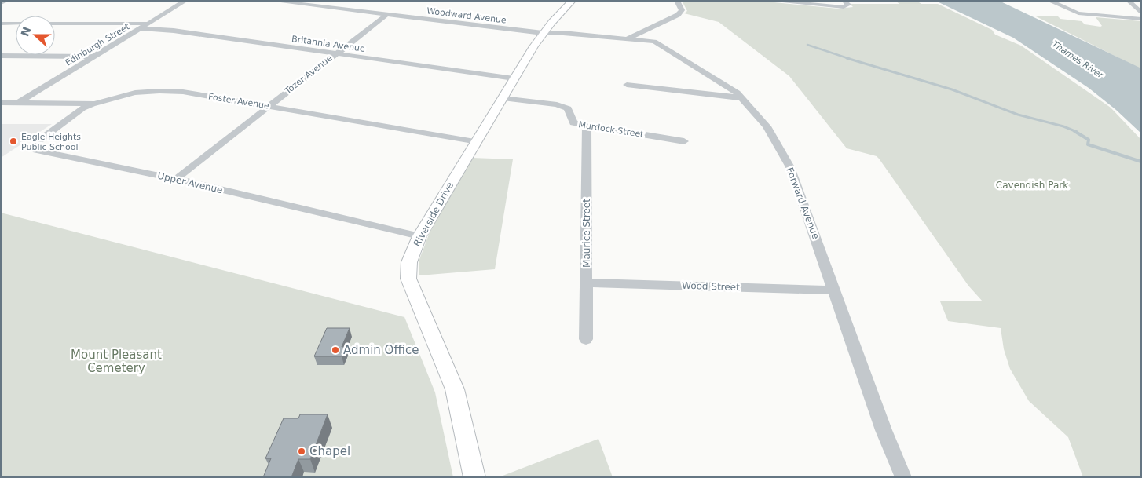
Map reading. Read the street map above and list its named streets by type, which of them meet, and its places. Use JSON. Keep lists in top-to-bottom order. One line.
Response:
{"streets":{"main road":["Riverside Drive"],"street":["Woodward Avenue","Britannia Avenue","Edinburgh Street","Tozer Avenue","Foster Avenue","Murdock Street","Upper Avenue","Forward Avenue","Maurice Street","Wood Street"]},"crossings":[["Woodward Avenue","Tozer Avenue"],["Woodward Avenue","Forward Avenue"],["Woodward Avenue","Riverside Drive"],["Britannia Avenue","Edinburgh Street"],["Britannia Avenue","Tozer Avenue"],["Britannia Avenue","Riverside Drive"],["Edinburgh Street","Foster Avenue"],["Tozer Avenue","Foster Avenue"],["Tozer Avenue","Upper Avenue"],["Foster Avenue","Upper Avenue"],["Foster Avenue","Riverside Drive"],["Murdock Street","Riverside Drive"],["Murdock Street","Maurice Street"],["Upper Avenue","Riverside Drive"],["Forward Avenue","Riverside Drive"],["Forward Avenue","Wood Street"],["Maurice Street","Wood Street"]],"water":["Thames River"],"parks":["Cavendish Park","Mount Pleasant Cemetery"],"places":["Eagle Heights Public School","Admin Office","Chapel"],"north":"left"}
